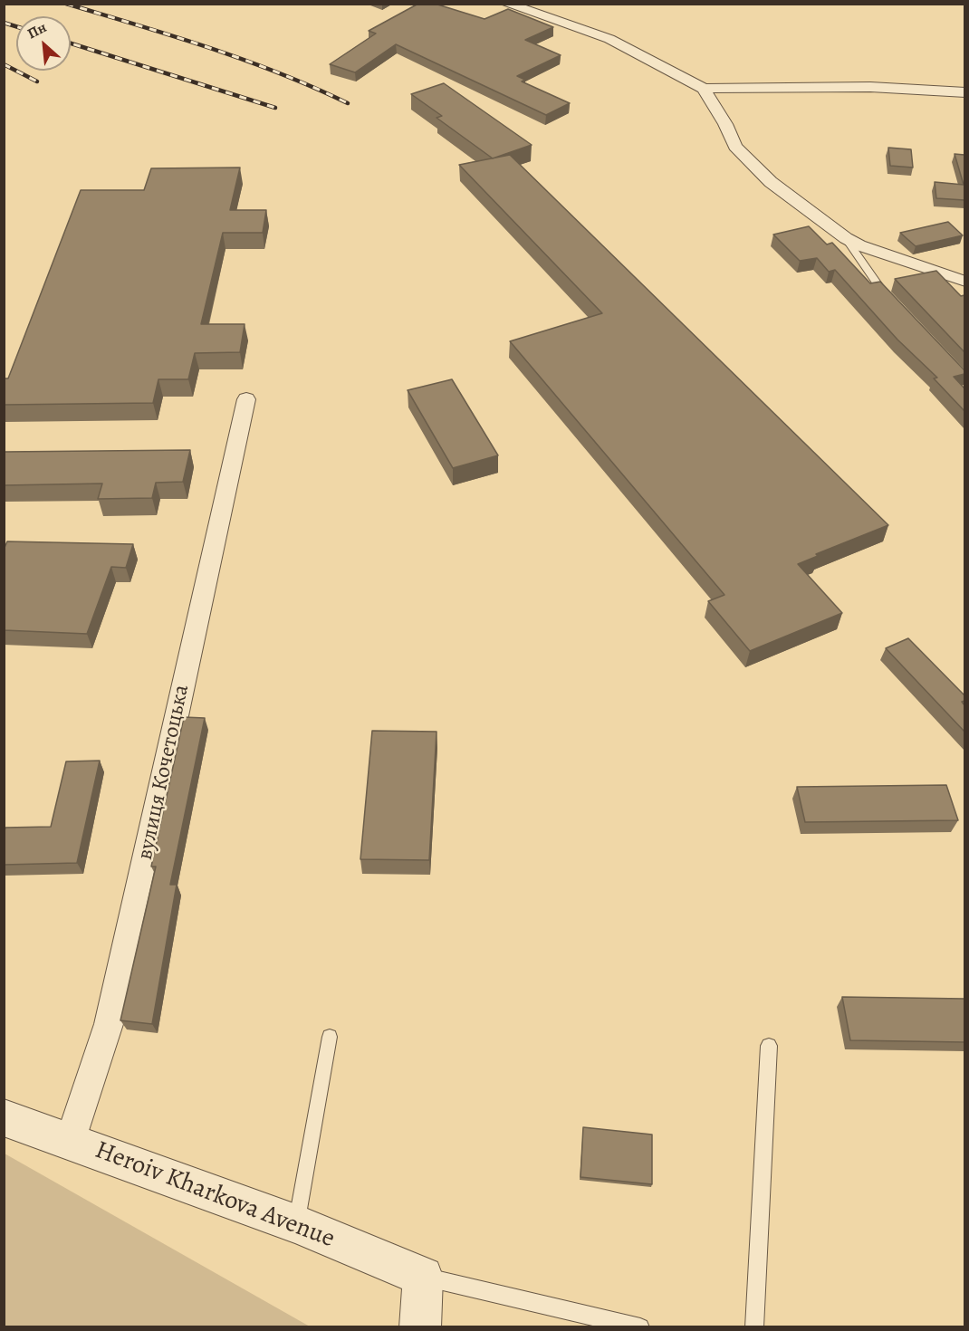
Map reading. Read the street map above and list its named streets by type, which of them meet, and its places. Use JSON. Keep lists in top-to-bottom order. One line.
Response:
{"streets":{"street":["вулиця Кочетоцька","Heroiv Kharkova Avenue"]},"crossings":[["вулиця Кочетоцька","Heroiv Kharkova Avenue"]],"north":"top left"}
